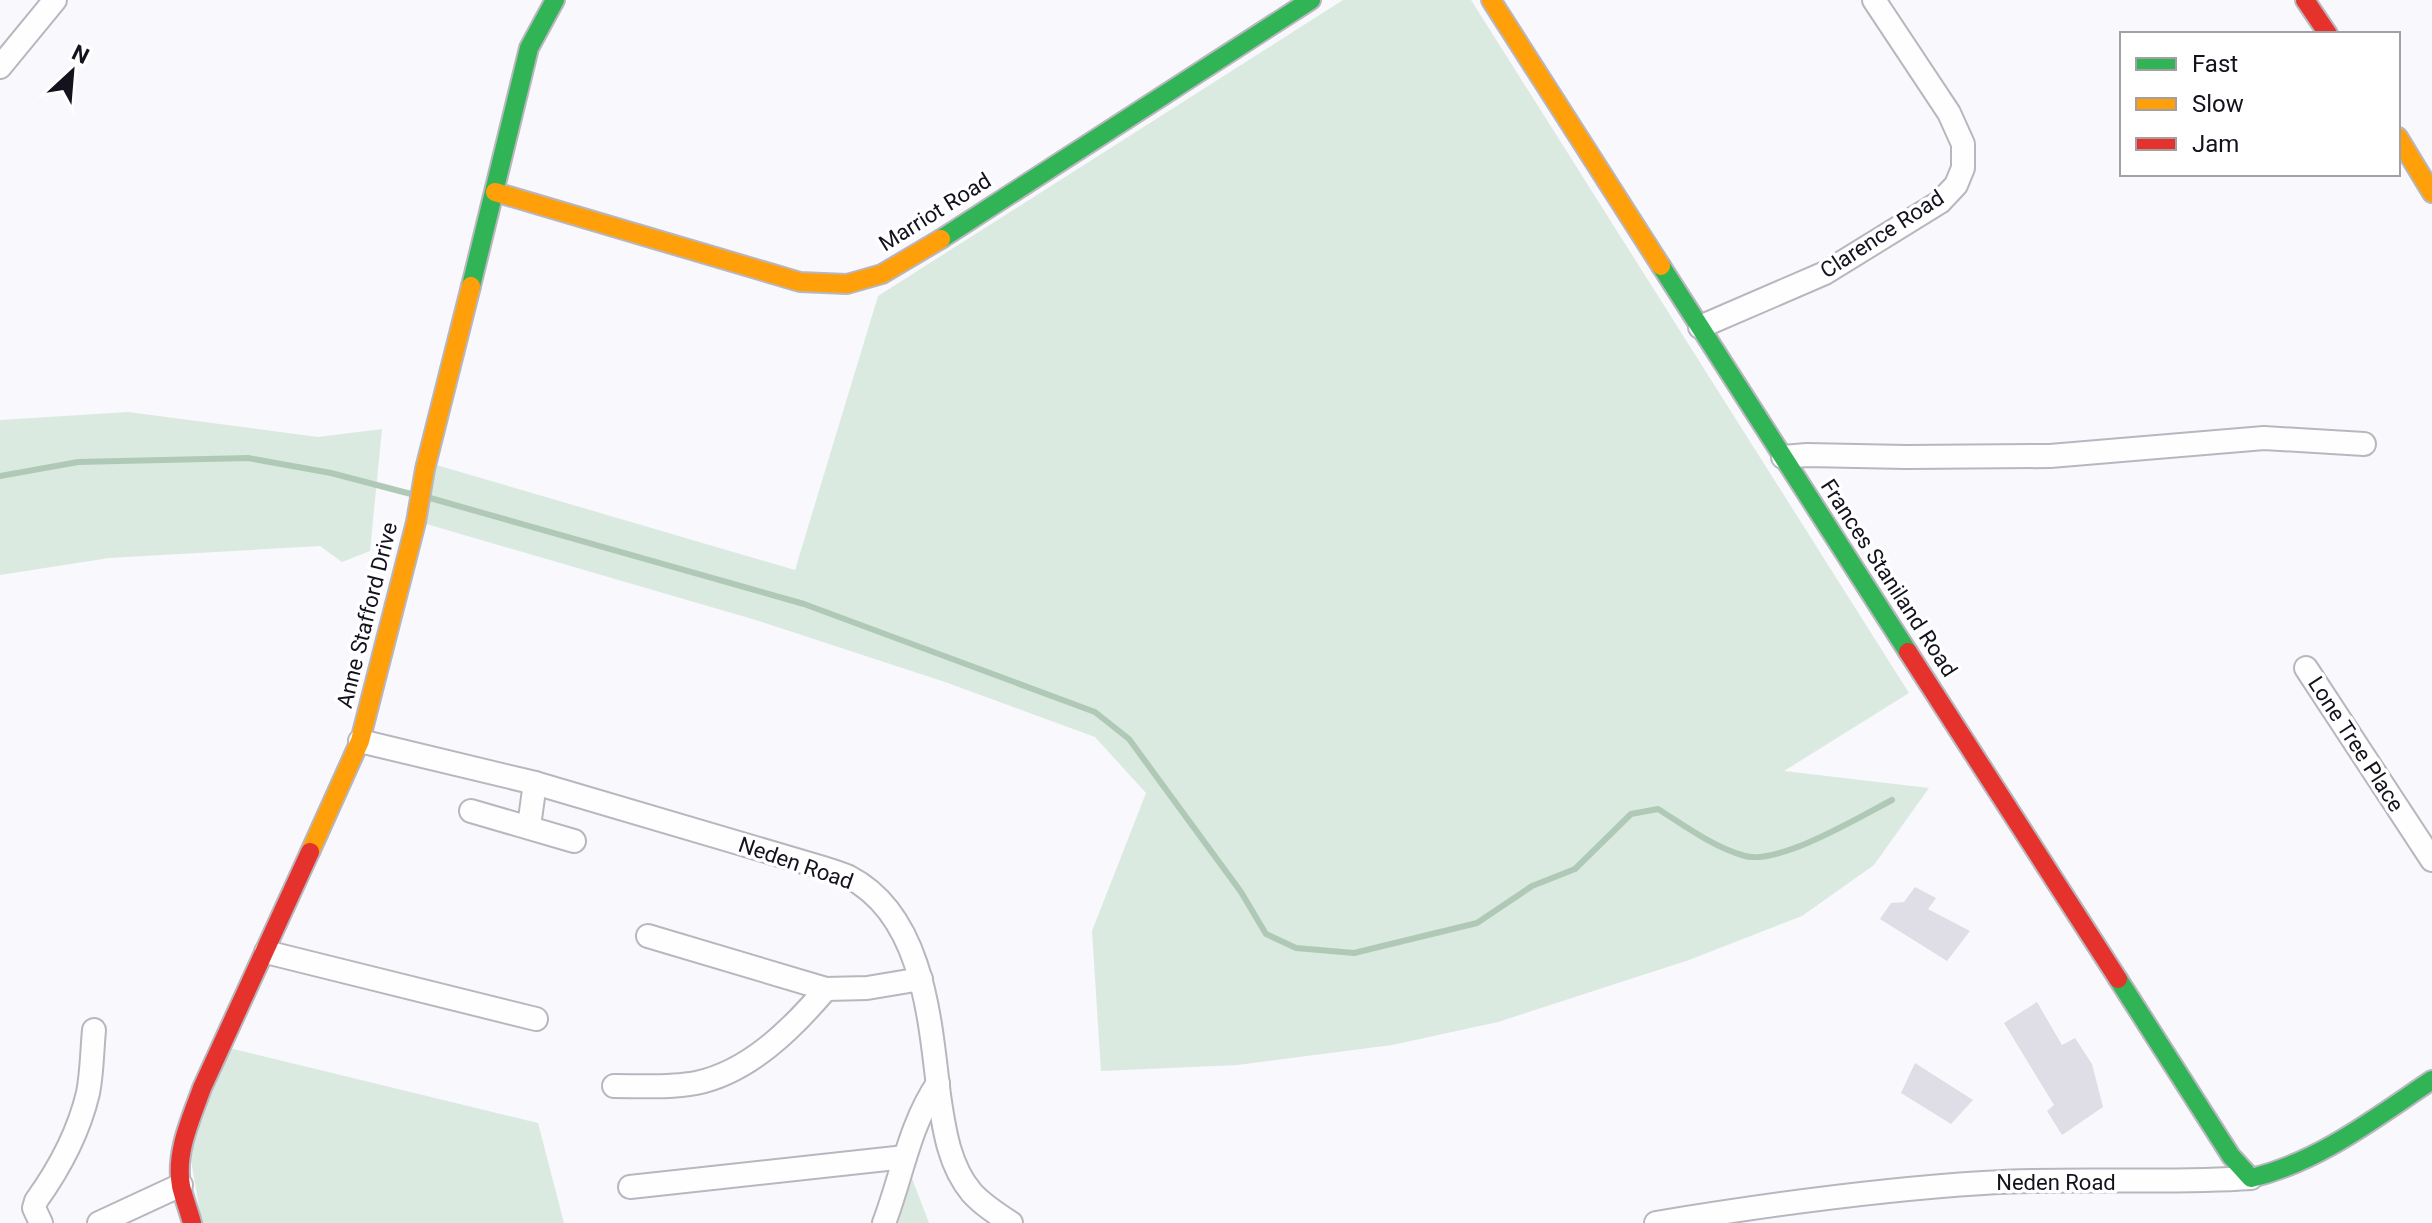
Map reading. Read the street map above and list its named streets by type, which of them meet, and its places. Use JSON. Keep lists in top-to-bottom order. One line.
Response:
{"streets":{"street":["Marriot Road","Clarence Road","Frances Staniland Road","Anne Stafford Drive","Lone Tree Place","Neden Road"]},"crossings":[["Marriot Road","Anne Stafford Drive"],["Clarence Road","Frances Staniland Road"],["Frances Staniland Road","Neden Road"],["Anne Stafford Drive","Neden Road"]],"legend":["Fast","Slow","Jam"],"north":"top right"}
